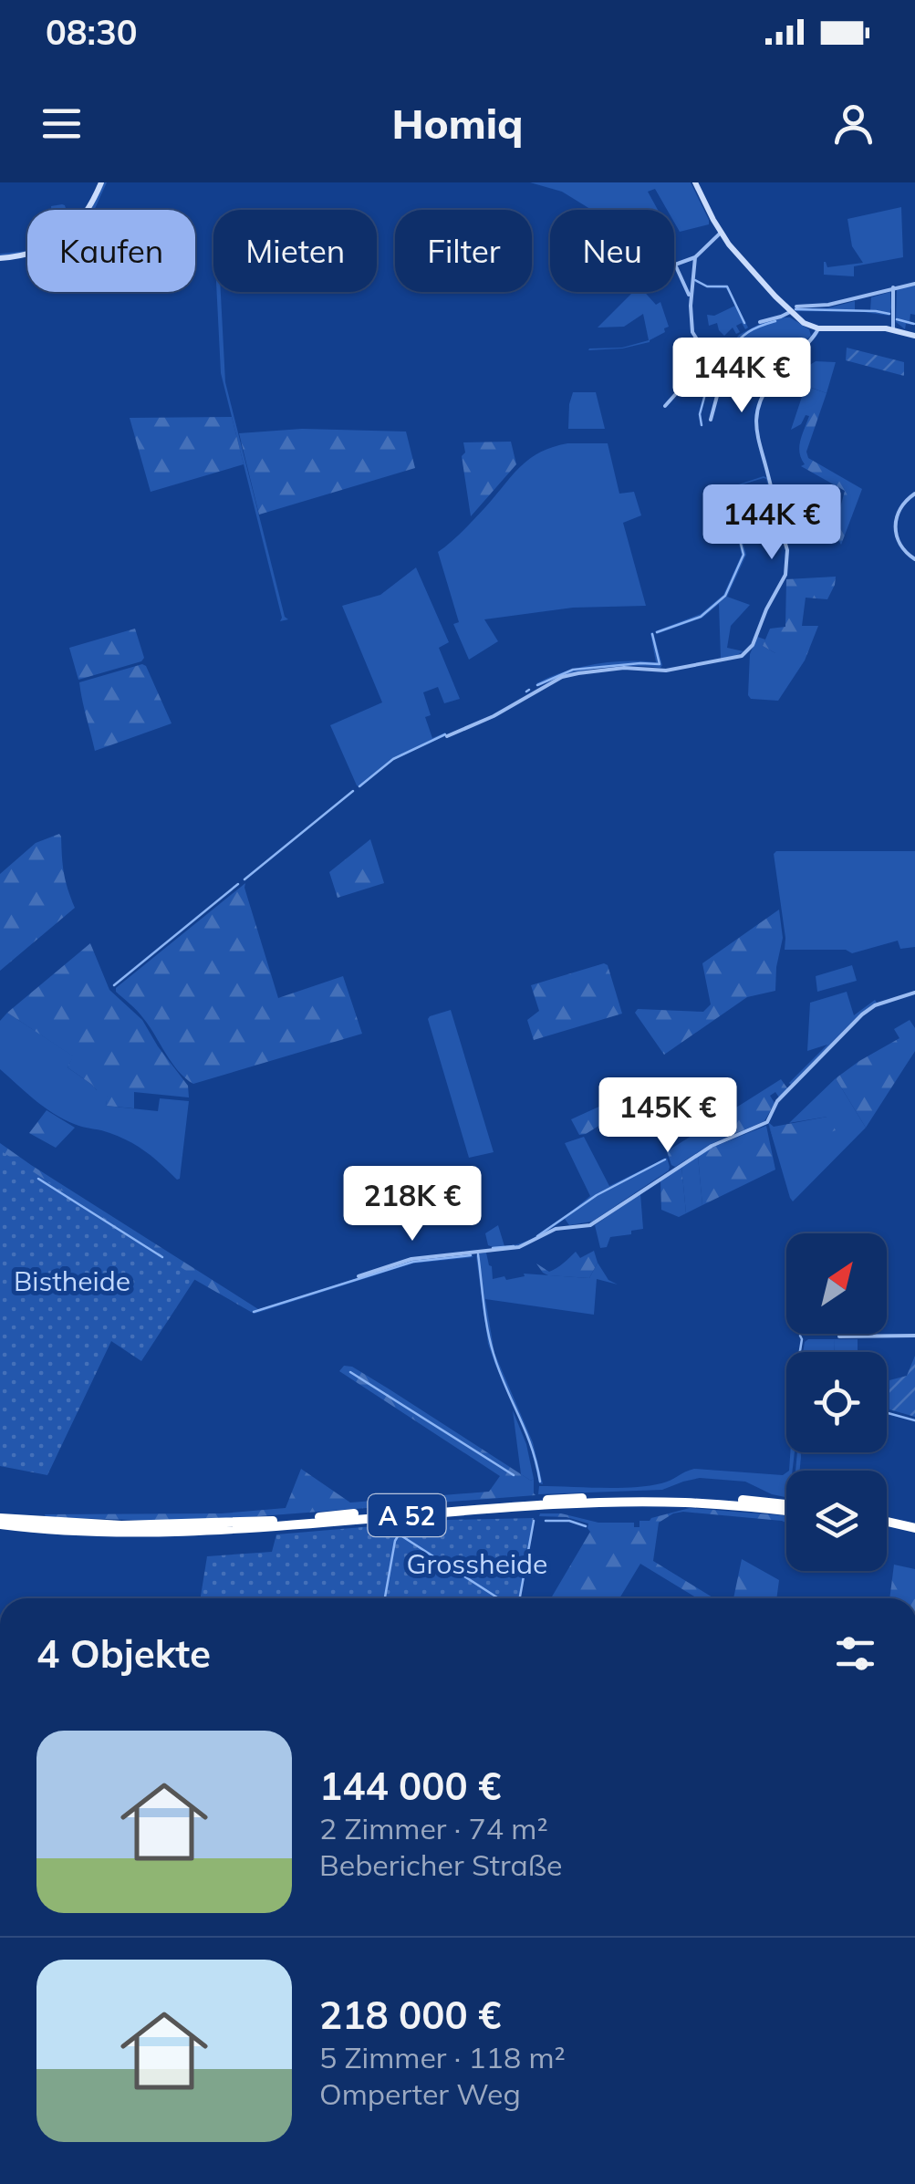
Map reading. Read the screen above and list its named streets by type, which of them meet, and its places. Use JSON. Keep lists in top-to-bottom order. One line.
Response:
{"streets":{"highway":["A 52"]},"parks":["Bistheide","Grossheide"],"north":"top right","page":{"status":"08:30","header":"Homiq","chip":["Kaufen","Mieten","Filter","Neu"],"price":["144K €","144K €","145K €","218K €"],"heading":"4 Objekte","list":[{"name":"144 000 €","note":"2 Zimmer · 74 m² · Bebericher Straße"},{"name":"218 000 €","note":"5 Zimmer · 118 m² · Omperter Weg"}]}}
